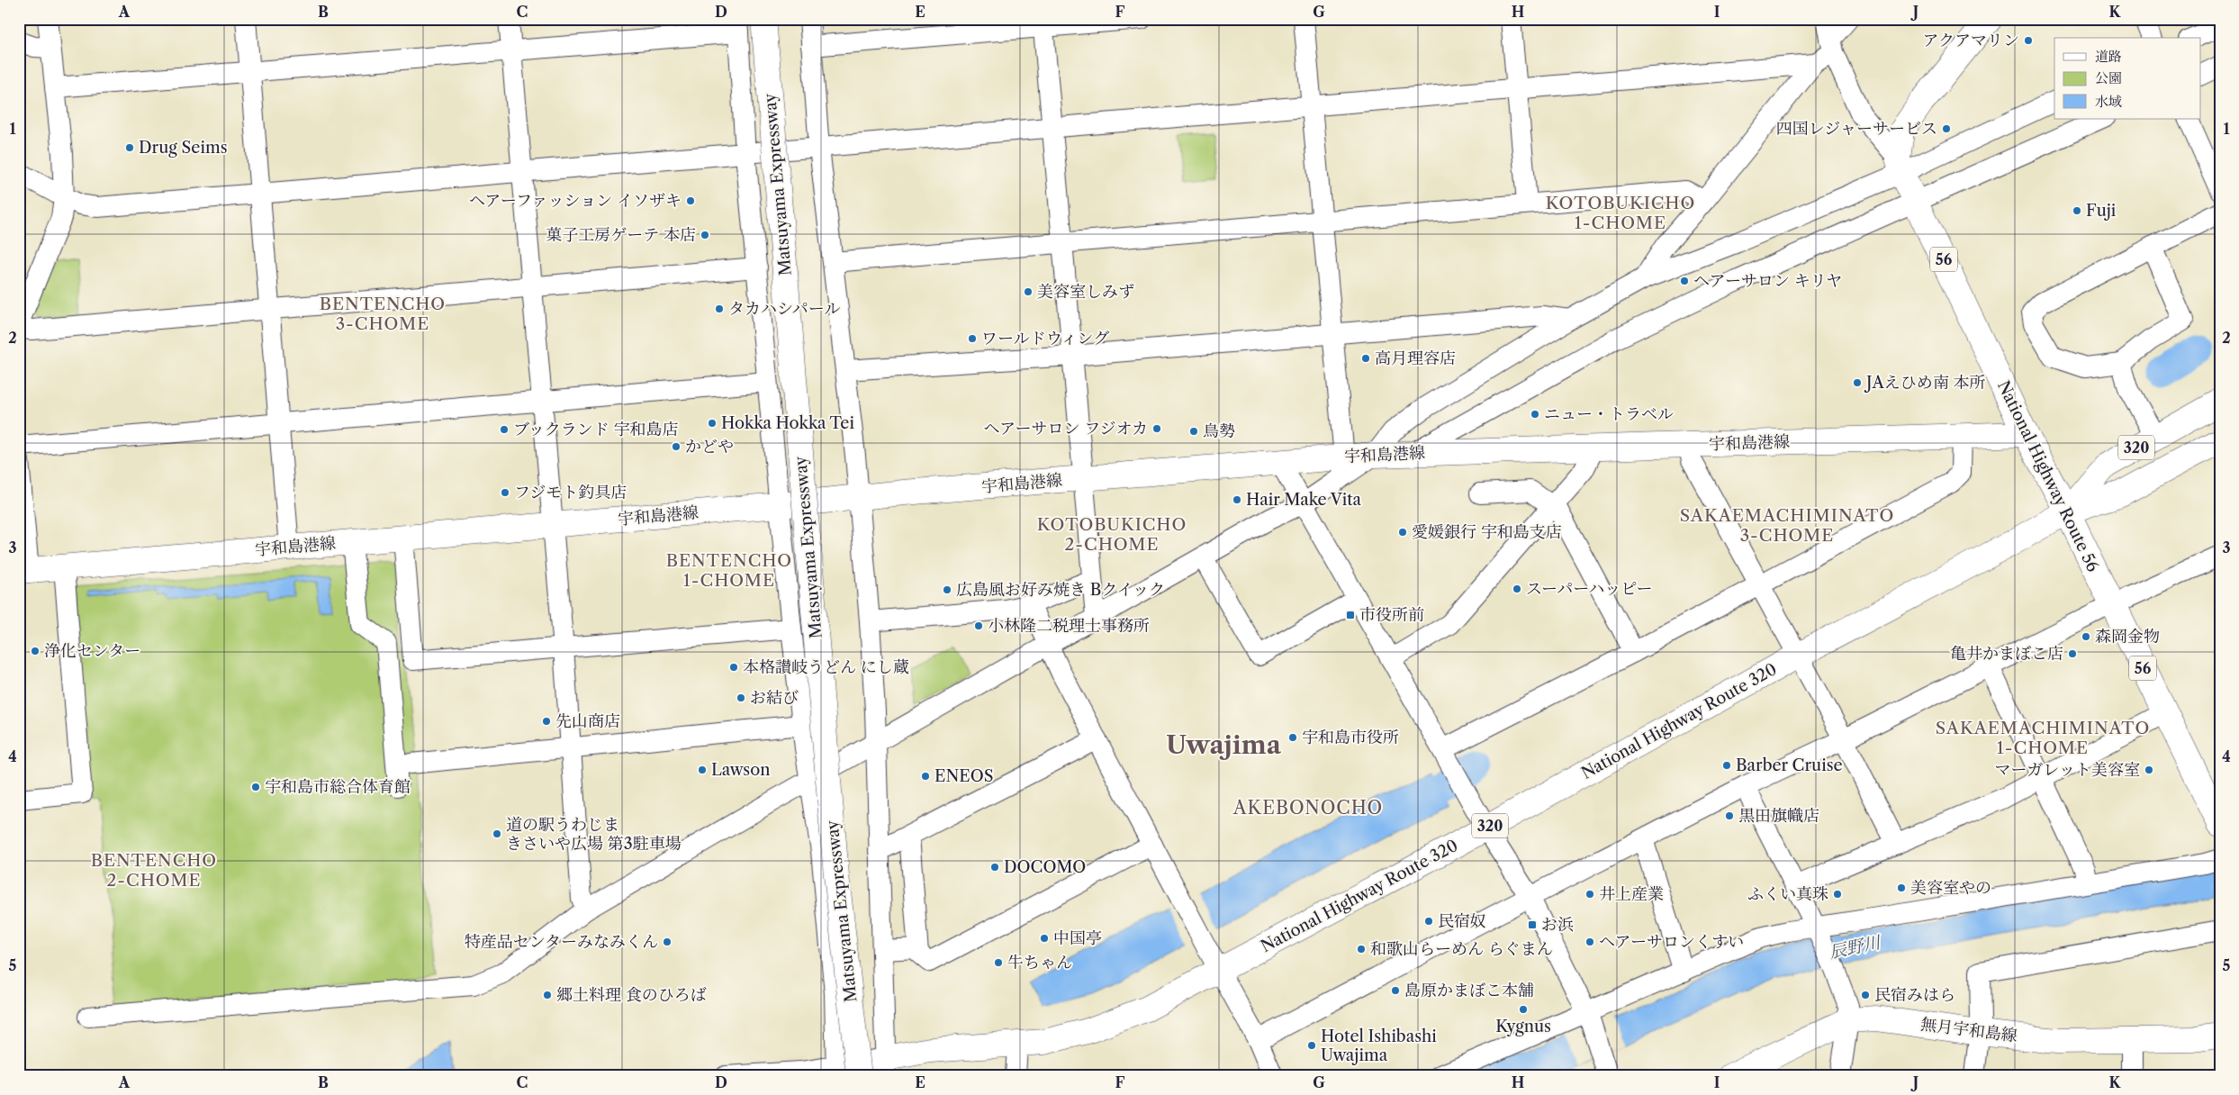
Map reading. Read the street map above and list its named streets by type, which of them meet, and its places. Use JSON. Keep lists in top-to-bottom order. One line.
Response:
{"streets":{"main road":["Matsuyama Expressway","56","宇和島港線","320","National Highway Route 56","National Highway Route 320","無月宇和島線"]},"crossings":[["宇和島港線","National Highway Route 56"],["National Highway Route 56","National Highway Route 320"]],"districts":["KOTOBUKICHO 1-CHOME","BENTENCHO 3-CHOME","SAKAEMACHIMINATO 3-CHOME","KOTOBUKICHO 2-CHOME","BENTENCHO 1-CHOME","SAKAEMACHIMINATO 1-CHOME","Uwajima","AKEBONOCHO","BENTENCHO 2-CHOME"],"water":["辰野川"],"places":{"other":["アクアマリン","四国レジャーサービス","Drug Seims","ヘアーファッション イソザキ","Fuji","菓子工房ゲーテ 本店","ヘアーサロン キリヤ","美容室しみず","タカハシパール","ワールドウィング","高月理容店","JAえひめ南 本所","ニュー・トラベル","Hokka Hokka Tei","ヘアーサロン フジオカ","ブックランド 宇和島店","鳥勢","かどや","フジモト釣具店","Hair Make Vita","愛媛銀行 宇和島支店","スーパーハッピー","広島風お好み焼き Bクイック","小林隆二税理士事務所","森岡金物","浄化センター","亀井かまぼこ店","本格讃岐うどん にし蔵","お結び","先山商店","宇和島市役所","Barber Cruise","Lawson","マーガレット美容室","ENEOS","宇和島市総合体育館","黒田旗幟店","道の駅うわじま きさいや広場 第3駐車場","DOCOMO","美容室やの","井上産業","ふくい真珠","民宿奴","中国亭","特産品センターみなみくん","ヘアーサロンくすい","和歌山らーめん らぐまん","牛ちゃん","島原かまぼこ本舗","郷土料理 食のひろば","民宿みはら","Kygnus","Hotel Ishibashi Uwajima"],"transit":["市役所前","お浜"]},"legend":["道路","公園","水域"],"grid":{"columns":["A","B","C","D","E","F","G","H","I","J","K"],"rows":["1","2","3","4","5"]}}
